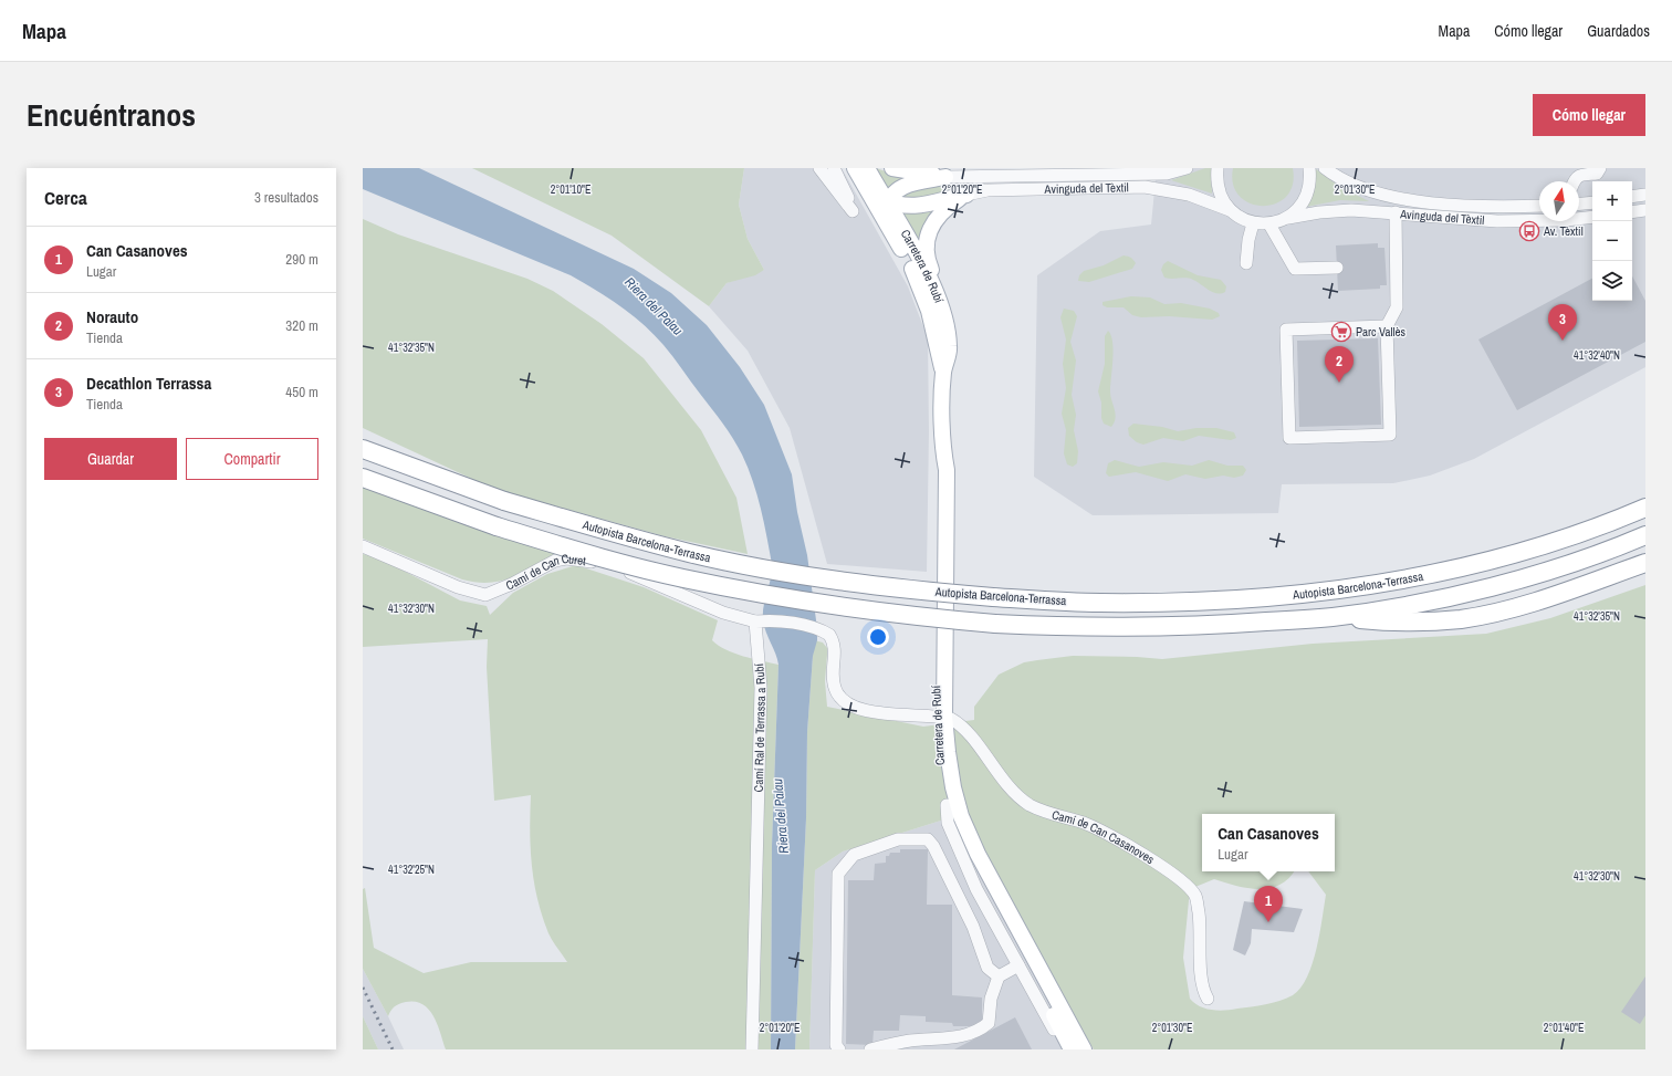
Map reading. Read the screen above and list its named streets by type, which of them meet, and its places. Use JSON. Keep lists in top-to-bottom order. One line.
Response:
{"streets":{"highway":["Autopista Barcelona-Terrassa"],"main road":["Carretera de Rubí"],"street":["Avinguda del Tèxtil","Camí de Can Curet","Camí Ral de Terrassa a Rubí","Camí de Can Casanoves"]},"crossings":[["Carretera de Rubí","Camí de Can Casanoves"],["Camí de Can Curet","Camí Ral de Terrassa a Rubí"]],"water":["Riera del Palau"],"places":{"bus stop":["Av. Tèxtil"],"supermarket":["Parc Vallès"]},"north":"top","page":{"header":"Mapa","nav":["Mapa","Cómo llegar","Guardados"],"title":"Encuéntranos","buttons":["Cómo llegar",["Guardar","Compartir"]],"heading":["Cerca","3 resultados"],"map_buttons":["+","−"],"list":[{"mark":"1","name":"Can Casanoves","note":"Lugar","value":"290 m"},{"mark":"2","name":"Norauto","note":"Tienda","value":"320 m"},{"mark":"3","name":"Decathlon Terrassa","note":"Tienda","value":"450 m"}],"pins":["3","2","1"],"popup":["Can Casanoves","Lugar"]},"coordinates":["2°01'10\"E","2°01'20\"E","2°01'30\"E","41°32'35\"N","41°32'40\"N","41°32'30\"N","41°32'25\"N","2°01'40\"E"]}
